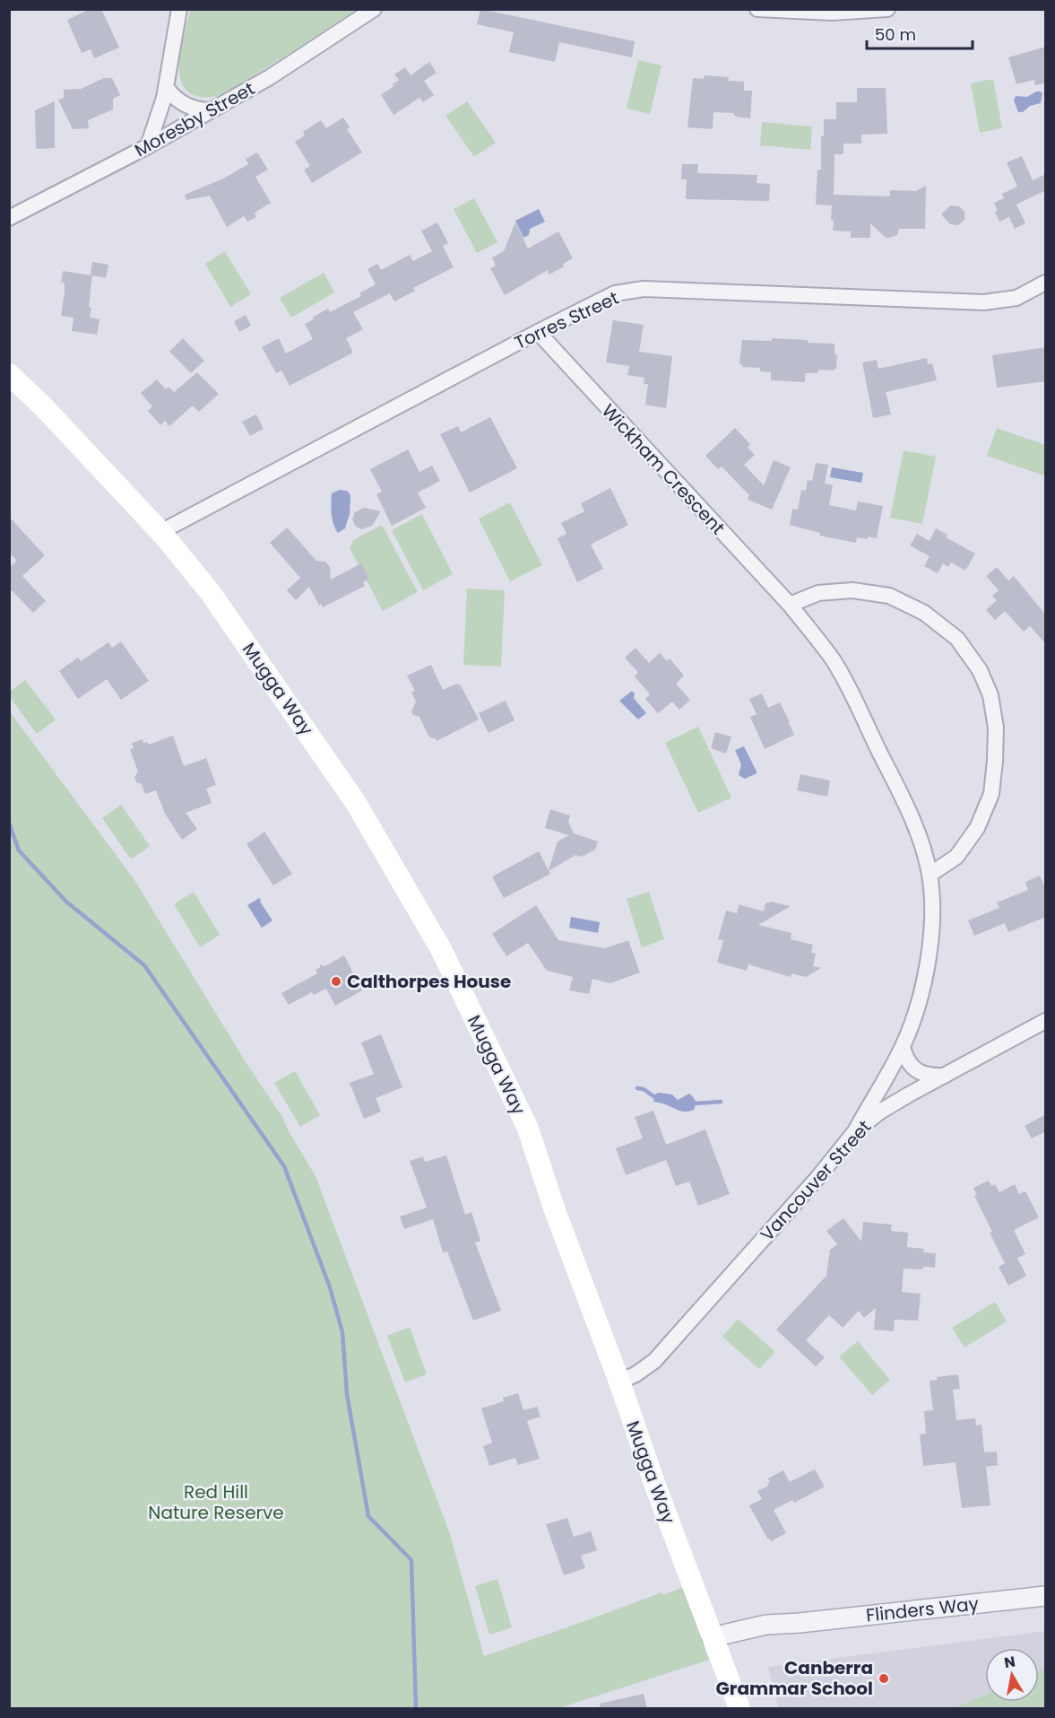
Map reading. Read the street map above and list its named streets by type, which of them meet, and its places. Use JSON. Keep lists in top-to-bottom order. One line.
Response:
{"streets":{"main road":["Mugga Way"],"street":["Moresby Street","Torres Street","Wickham Crescent","Vancouver Street","Flinders Way"]},"crossings":[["Torres Street","Wickham Crescent"],["Torres Street","Mugga Way"],["Wickham Crescent","Vancouver Street"],["Mugga Way","Vancouver Street"],["Mugga Way","Flinders Way"]],"parks":["Red Hill Nature Reserve"],"places":["Calthorpes House","Canberra Grammar School"],"scale_bar":"50 m","north":"top"}
